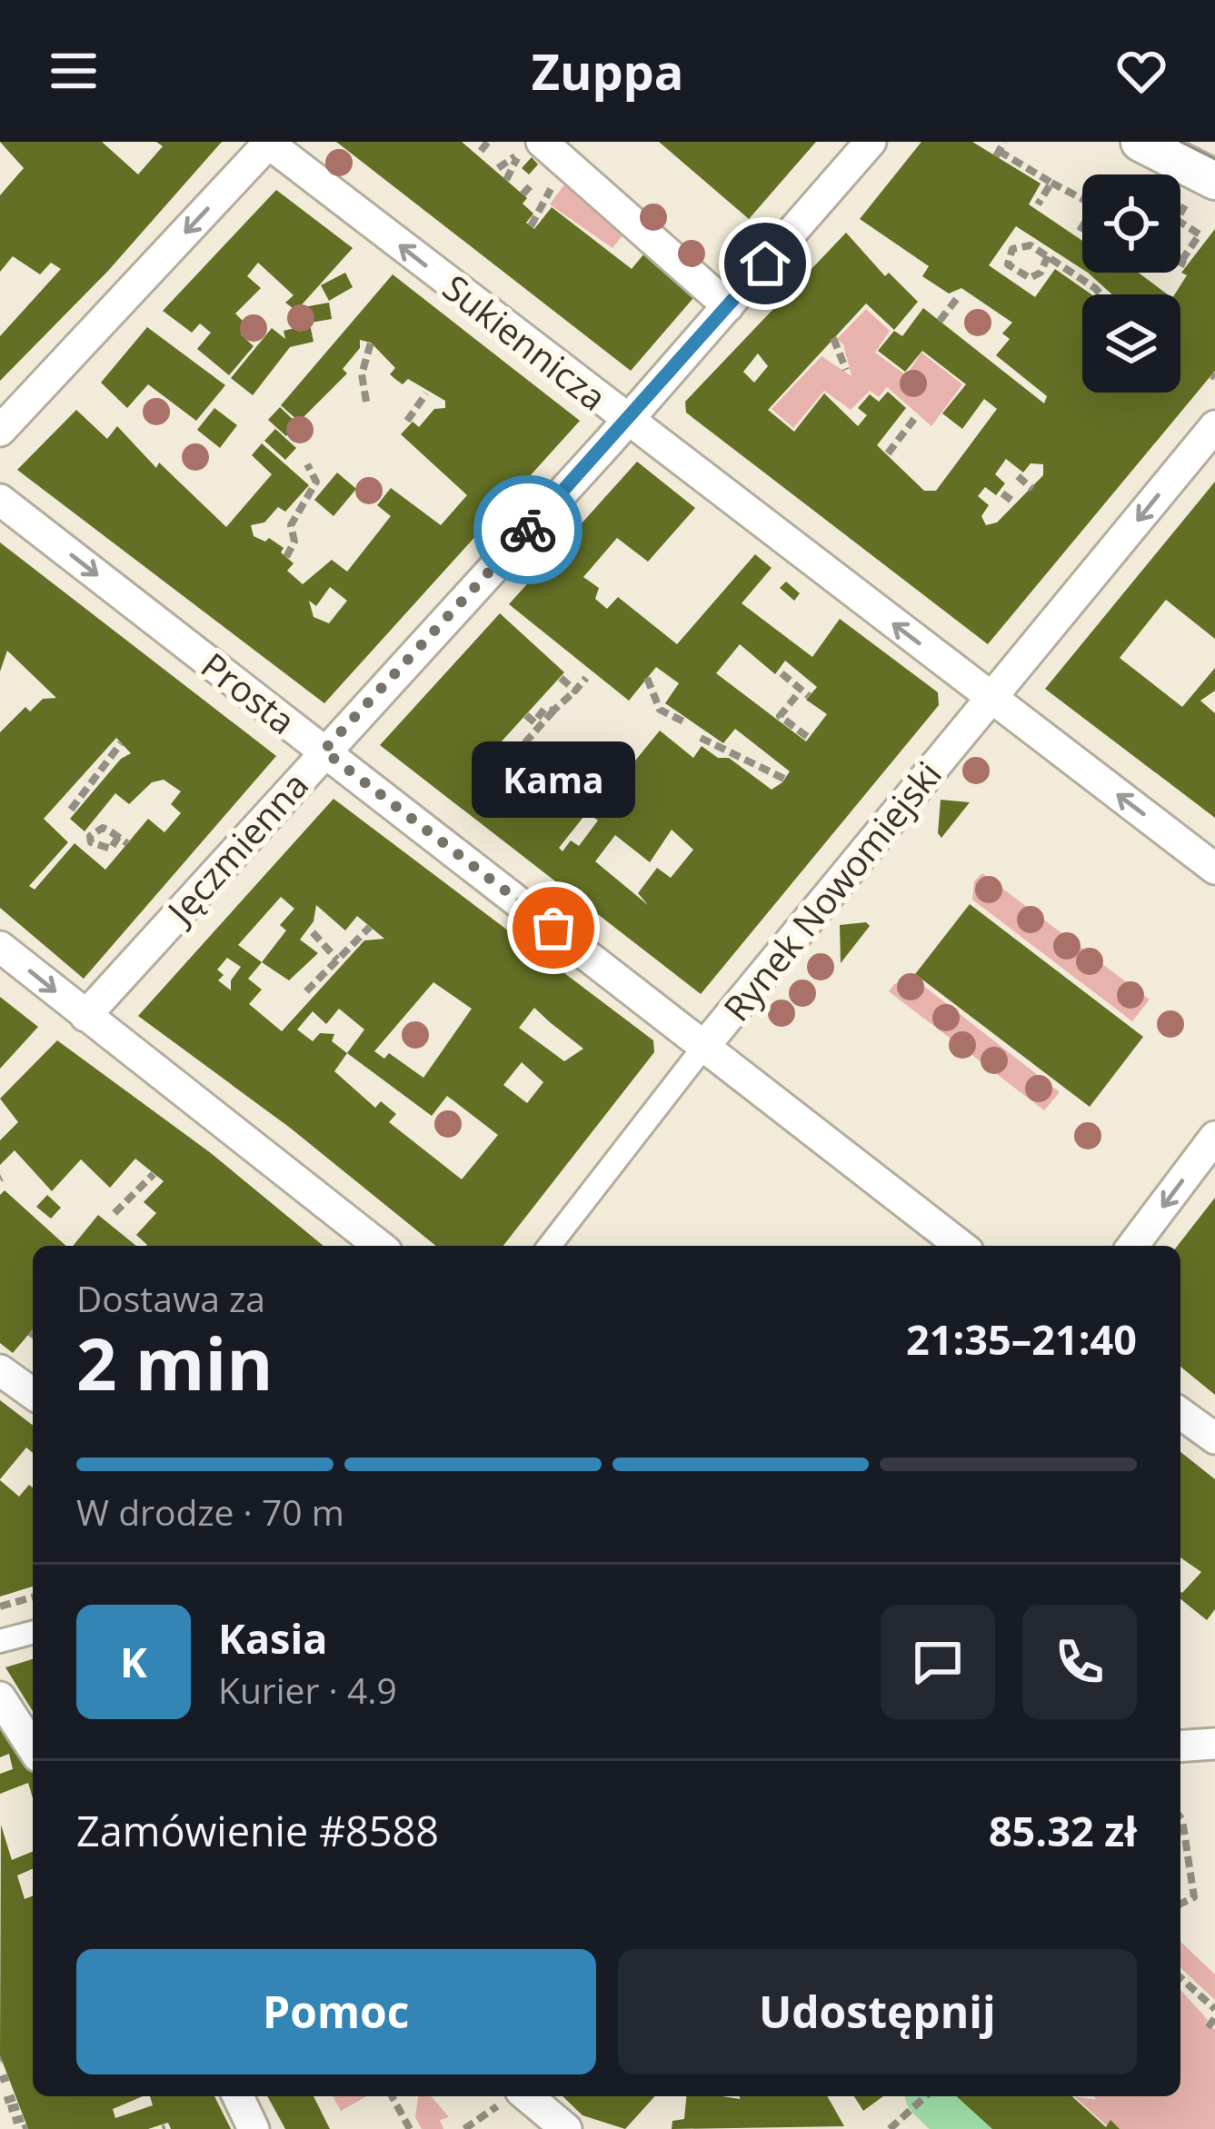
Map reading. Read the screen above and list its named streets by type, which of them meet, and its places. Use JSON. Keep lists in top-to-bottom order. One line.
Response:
{"streets":{"street":["Sukiennicza","Prosta","Jęczmienna","Rynek Nowomiejski"]},"crossings":[["Sukiennicza","Jęczmienna"],["Sukiennicza","Rynek Nowomiejski"],["Prosta","Jęczmienna"],["Prosta","Rynek Nowomiejski"]],"one_way":["Sukiennicza","Prosta"],"places":["Kama"],"page":{"header":"Zuppa","bubble":"Kama","heading":["2 min","Dostawa za","21:35–21:40"],"panel":["Kasia","Kurier · 4.9","Zamówienie #8588","85.32 zł"],"bar":"W drodze · 70 m","round":"K","buttons":["Pomoc","Udostępnij"]}}
